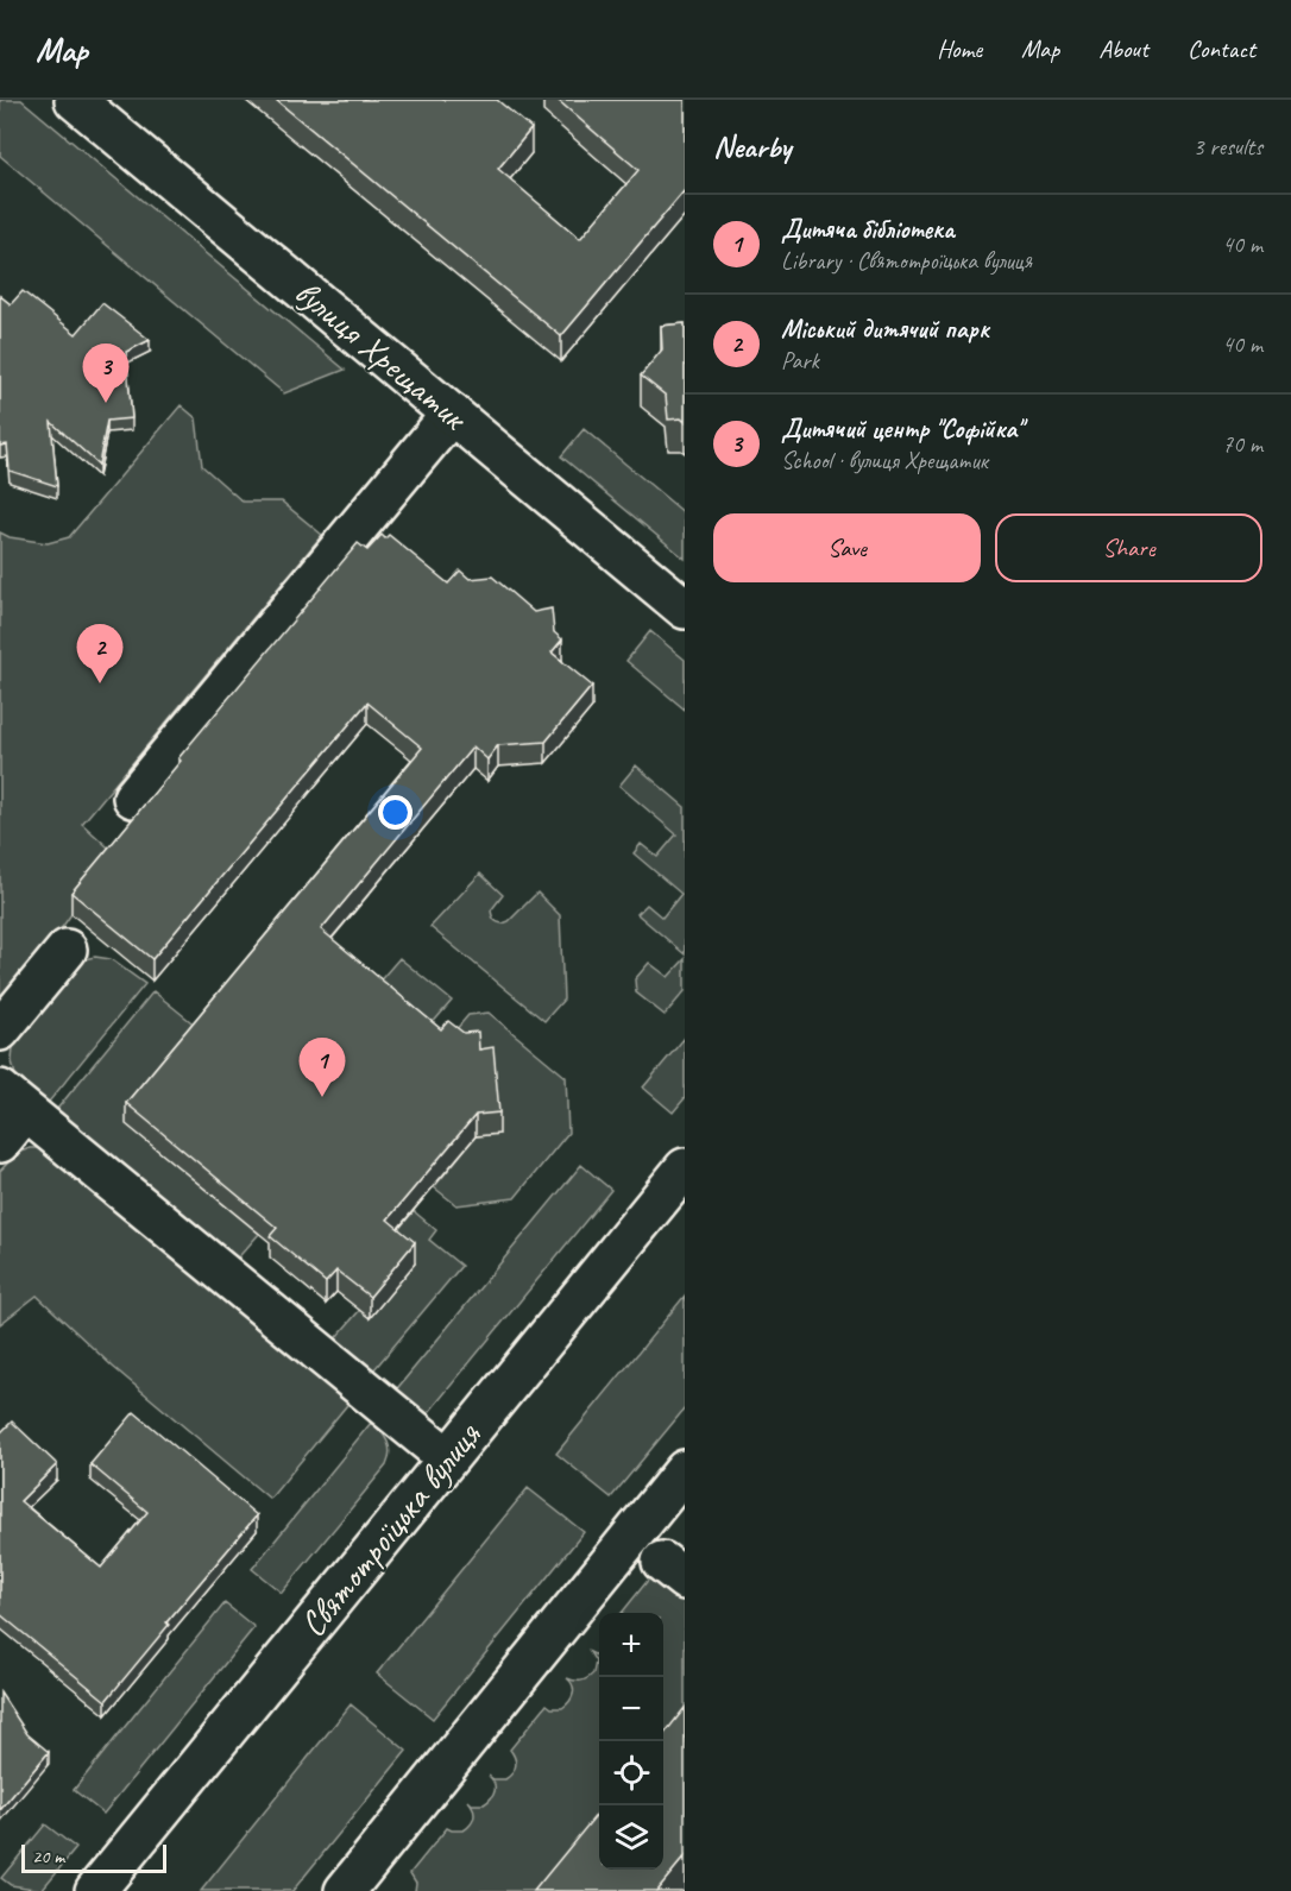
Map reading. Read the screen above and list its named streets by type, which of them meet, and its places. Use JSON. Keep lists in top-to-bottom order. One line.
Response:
{"streets":{"street":["вулиця Хрещатик","Святотроїцька вулиця"]},"scale_bar":"20 m","page":{"header":"Map","nav":["Home","Map","About","Contact"],"heading":["Nearby","3 results"],"list":[{"mark":"1","name":"Дитяча бібліотека","note":"Library · Святотроїцька вулиця","value":"40 m"},{"mark":"2","name":"Міський дитячий парк","note":"Park","value":"40 m"},{"mark":"3","name":"Дитячий центр \"Софійка\"","note":"School · вулиця Хрещатик","value":"70 m"}],"pins":["3","2","1"],"buttons":["Save","Share"],"map_buttons":["+","−"],"scale":"20 m"}}
